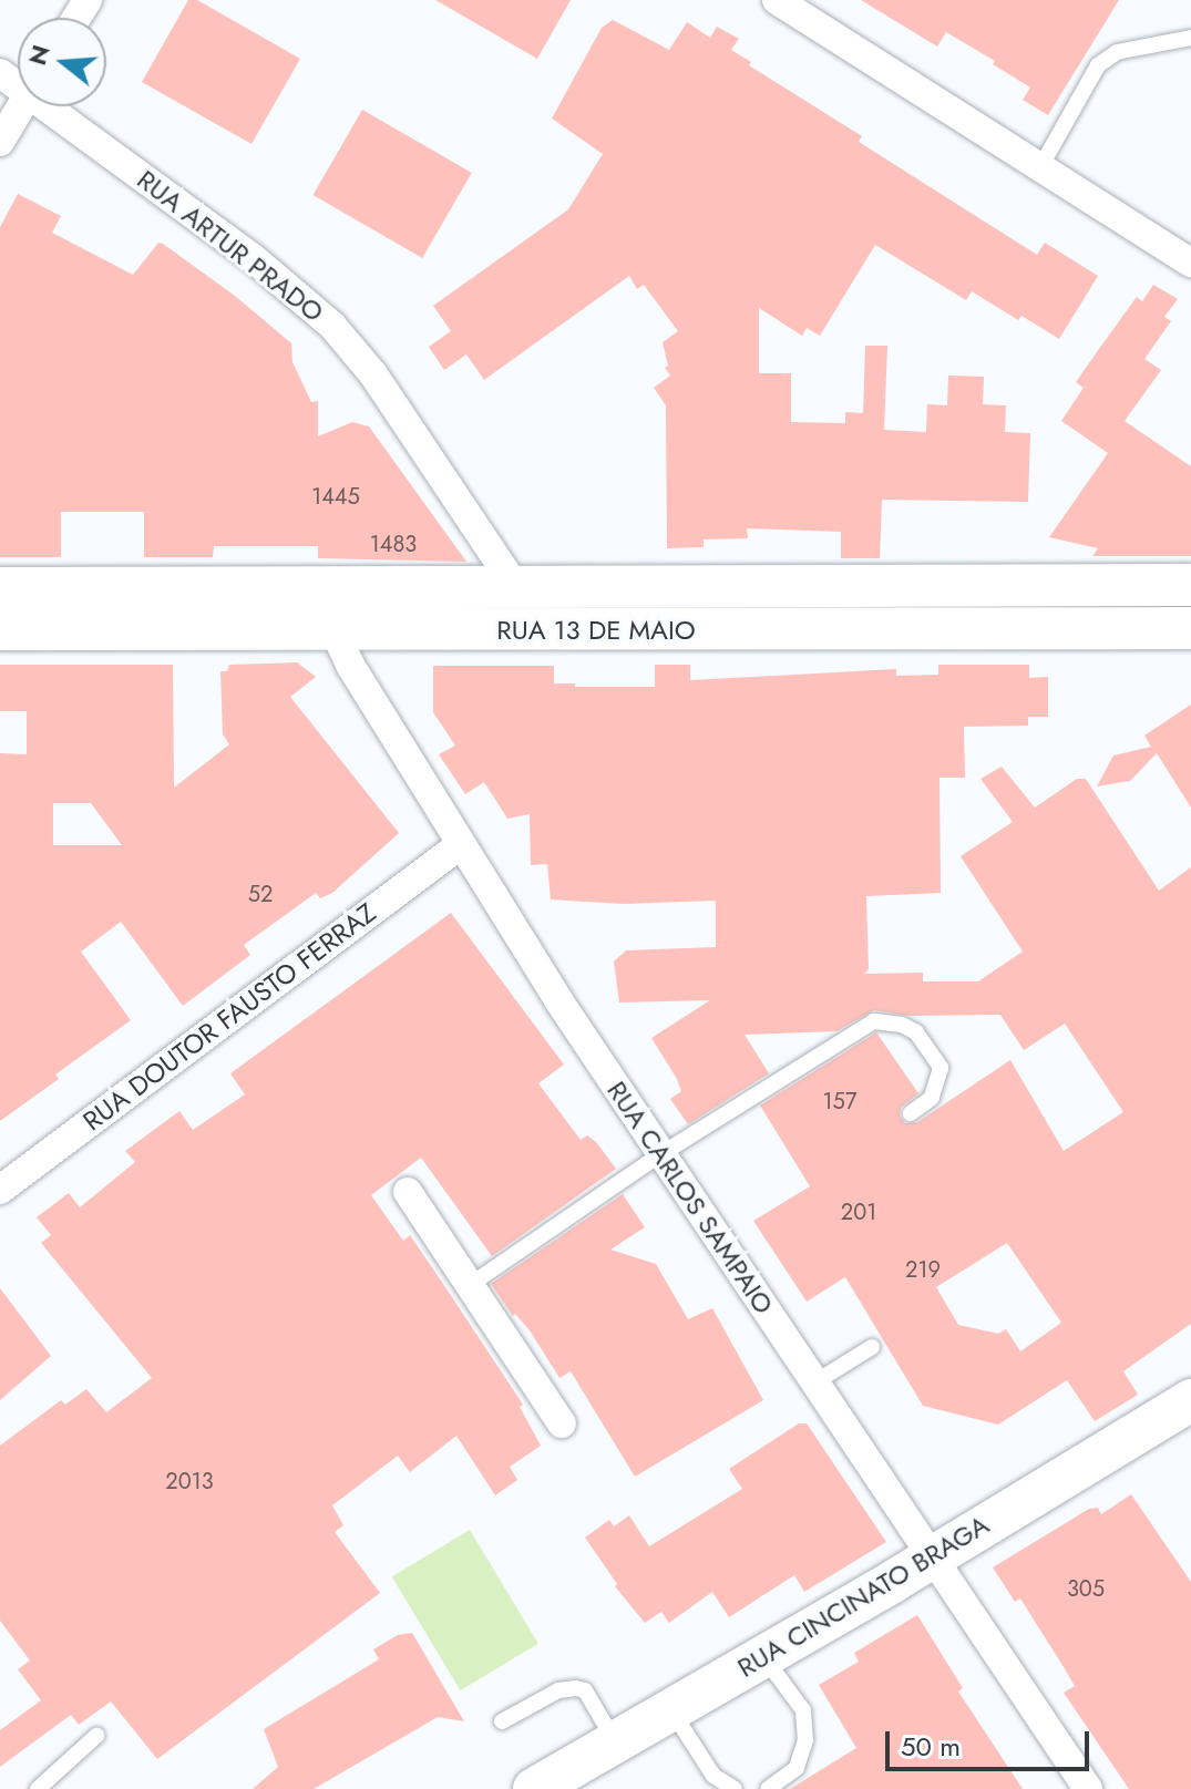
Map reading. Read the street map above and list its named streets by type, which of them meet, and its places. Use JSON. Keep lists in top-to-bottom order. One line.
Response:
{"streets":{"main road":["RUA 13 DE MAIO","RUA CINCINATO BRAGA"],"street":["RUA ARTUR PRADO","RUA DOUTOR FAUSTO FERRAZ","RUA CARLOS SAMPAIO"]},"crossings":[["RUA ARTUR PRADO","RUA 13 DE MAIO"],["RUA 13 DE MAIO","RUA CARLOS SAMPAIO"],["RUA DOUTOR FAUSTO FERRAZ","RUA CARLOS SAMPAIO"],["RUA CARLOS SAMPAIO","RUA CINCINATO BRAGA"]],"house_numbers":["1445","1483","52","157","201","219","2013","305"],"scale_bar":"50 m","north":"left"}
